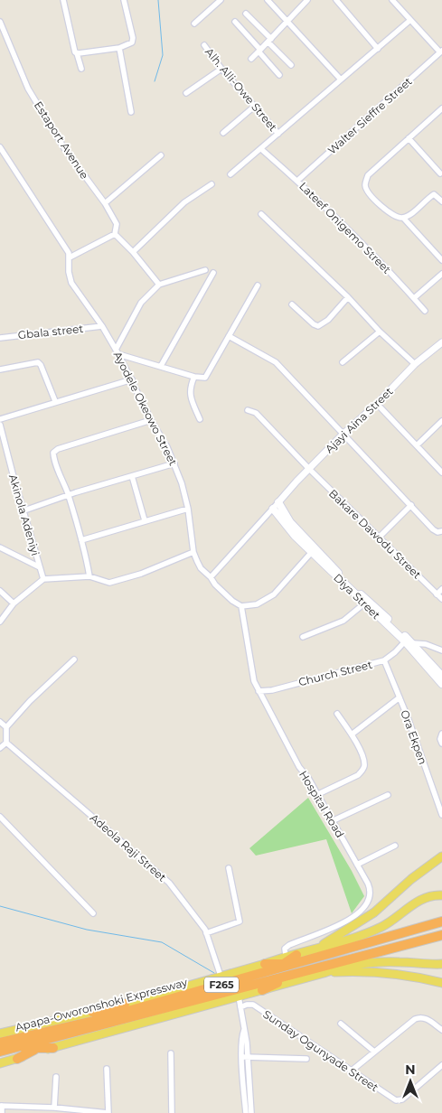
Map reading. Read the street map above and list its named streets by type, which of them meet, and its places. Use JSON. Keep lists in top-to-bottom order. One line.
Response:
{"streets":{"highway":["F265","Apapa-Oworonshoki Expressway"],"main road":["Diya Street"],"street":["Alh. Alli-Owe Street","Walter Sieffre Street","Estaport Avenue","Lateef Onigemo Street","Gbala street","Ayodele Okeowo Street","Ajayi Aina Street","Akinola Adeniyi","Bakare Dawodu Street","Church Street","Ora Ekpen","Hospital Road","Adeola Raji Street","Sunday Ogunyade Street"]},"crossings":[["Walter Sieffre Street","Lateef Onigemo Street"],["Gbala street","Ayodele Okeowo Street"],["Ayodele Okeowo Street","Hospital Road"],["Ajayi Aina Street","Bakare Dawodu Street"],["Ajayi Aina Street","Diya Street"],["Diya Street","Church Street"],["Church Street","Ora Ekpen"],["Church Street","Hospital Road"],["Adeola Raji Street","Apapa-Oworonshoki Expressway"]],"north":"top"}
